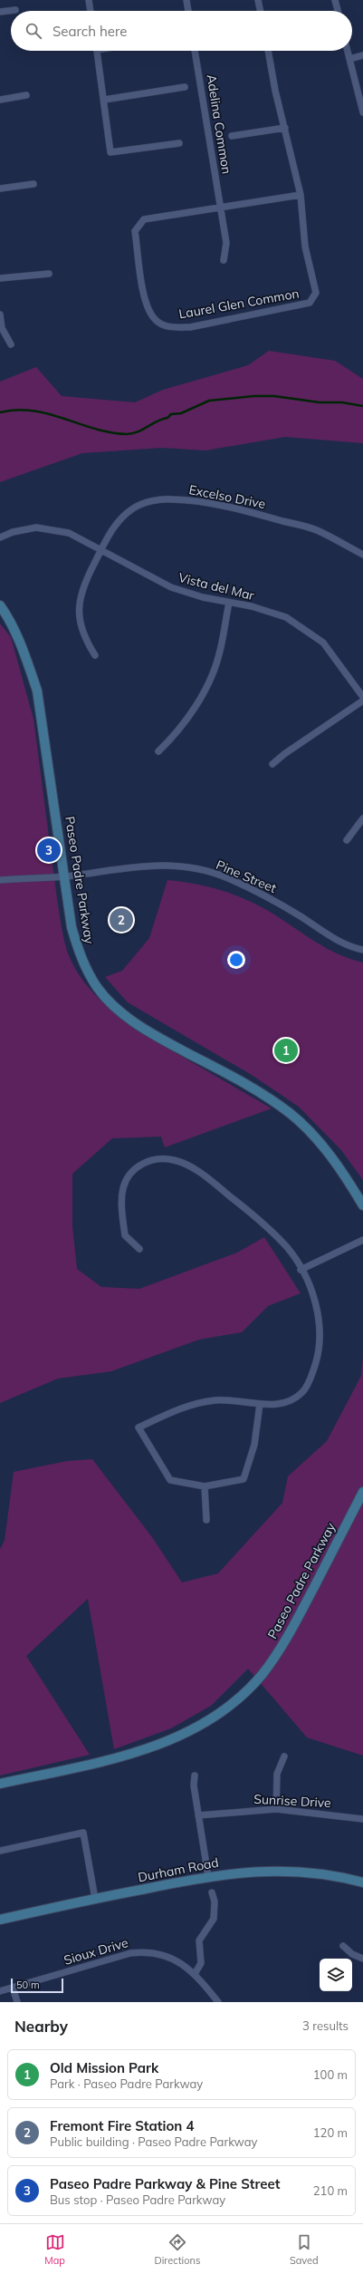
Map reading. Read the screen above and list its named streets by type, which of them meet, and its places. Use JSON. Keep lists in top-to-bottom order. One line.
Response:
{"streets":{"main road":["Paseo Padre Parkway","Durham Road"],"street":["Adelina Common","Laurel Glen Common","Excelso Drive","Vista del Mar","Pine Street","Sunrise Drive","Sioux Drive"]},"crossings":[["Adelina Common","Laurel Glen Common"],["Excelso Drive","Vista del Mar"],["Pine Street","Paseo Padre Parkway"]],"scale_bar":"50 m","page":{"search":"Search here","pins":["3","2","1"],"scale":"50 m","heading":["Nearby","3 results"],"list":[{"mark":"1","name":"Old Mission Park","note":"Park · Paseo Padre Parkway","value":"100 m"},{"mark":"2","name":"Fremont Fire Station 4","note":"Public building · Paseo Padre Parkway","value":"120 m"},{"mark":"3","name":"Paseo Padre Parkway & Pine Street","note":"Bus stop · Paseo Padre Parkway","value":"210 m"}],"nav":["Map","Directions","Saved"]}}
